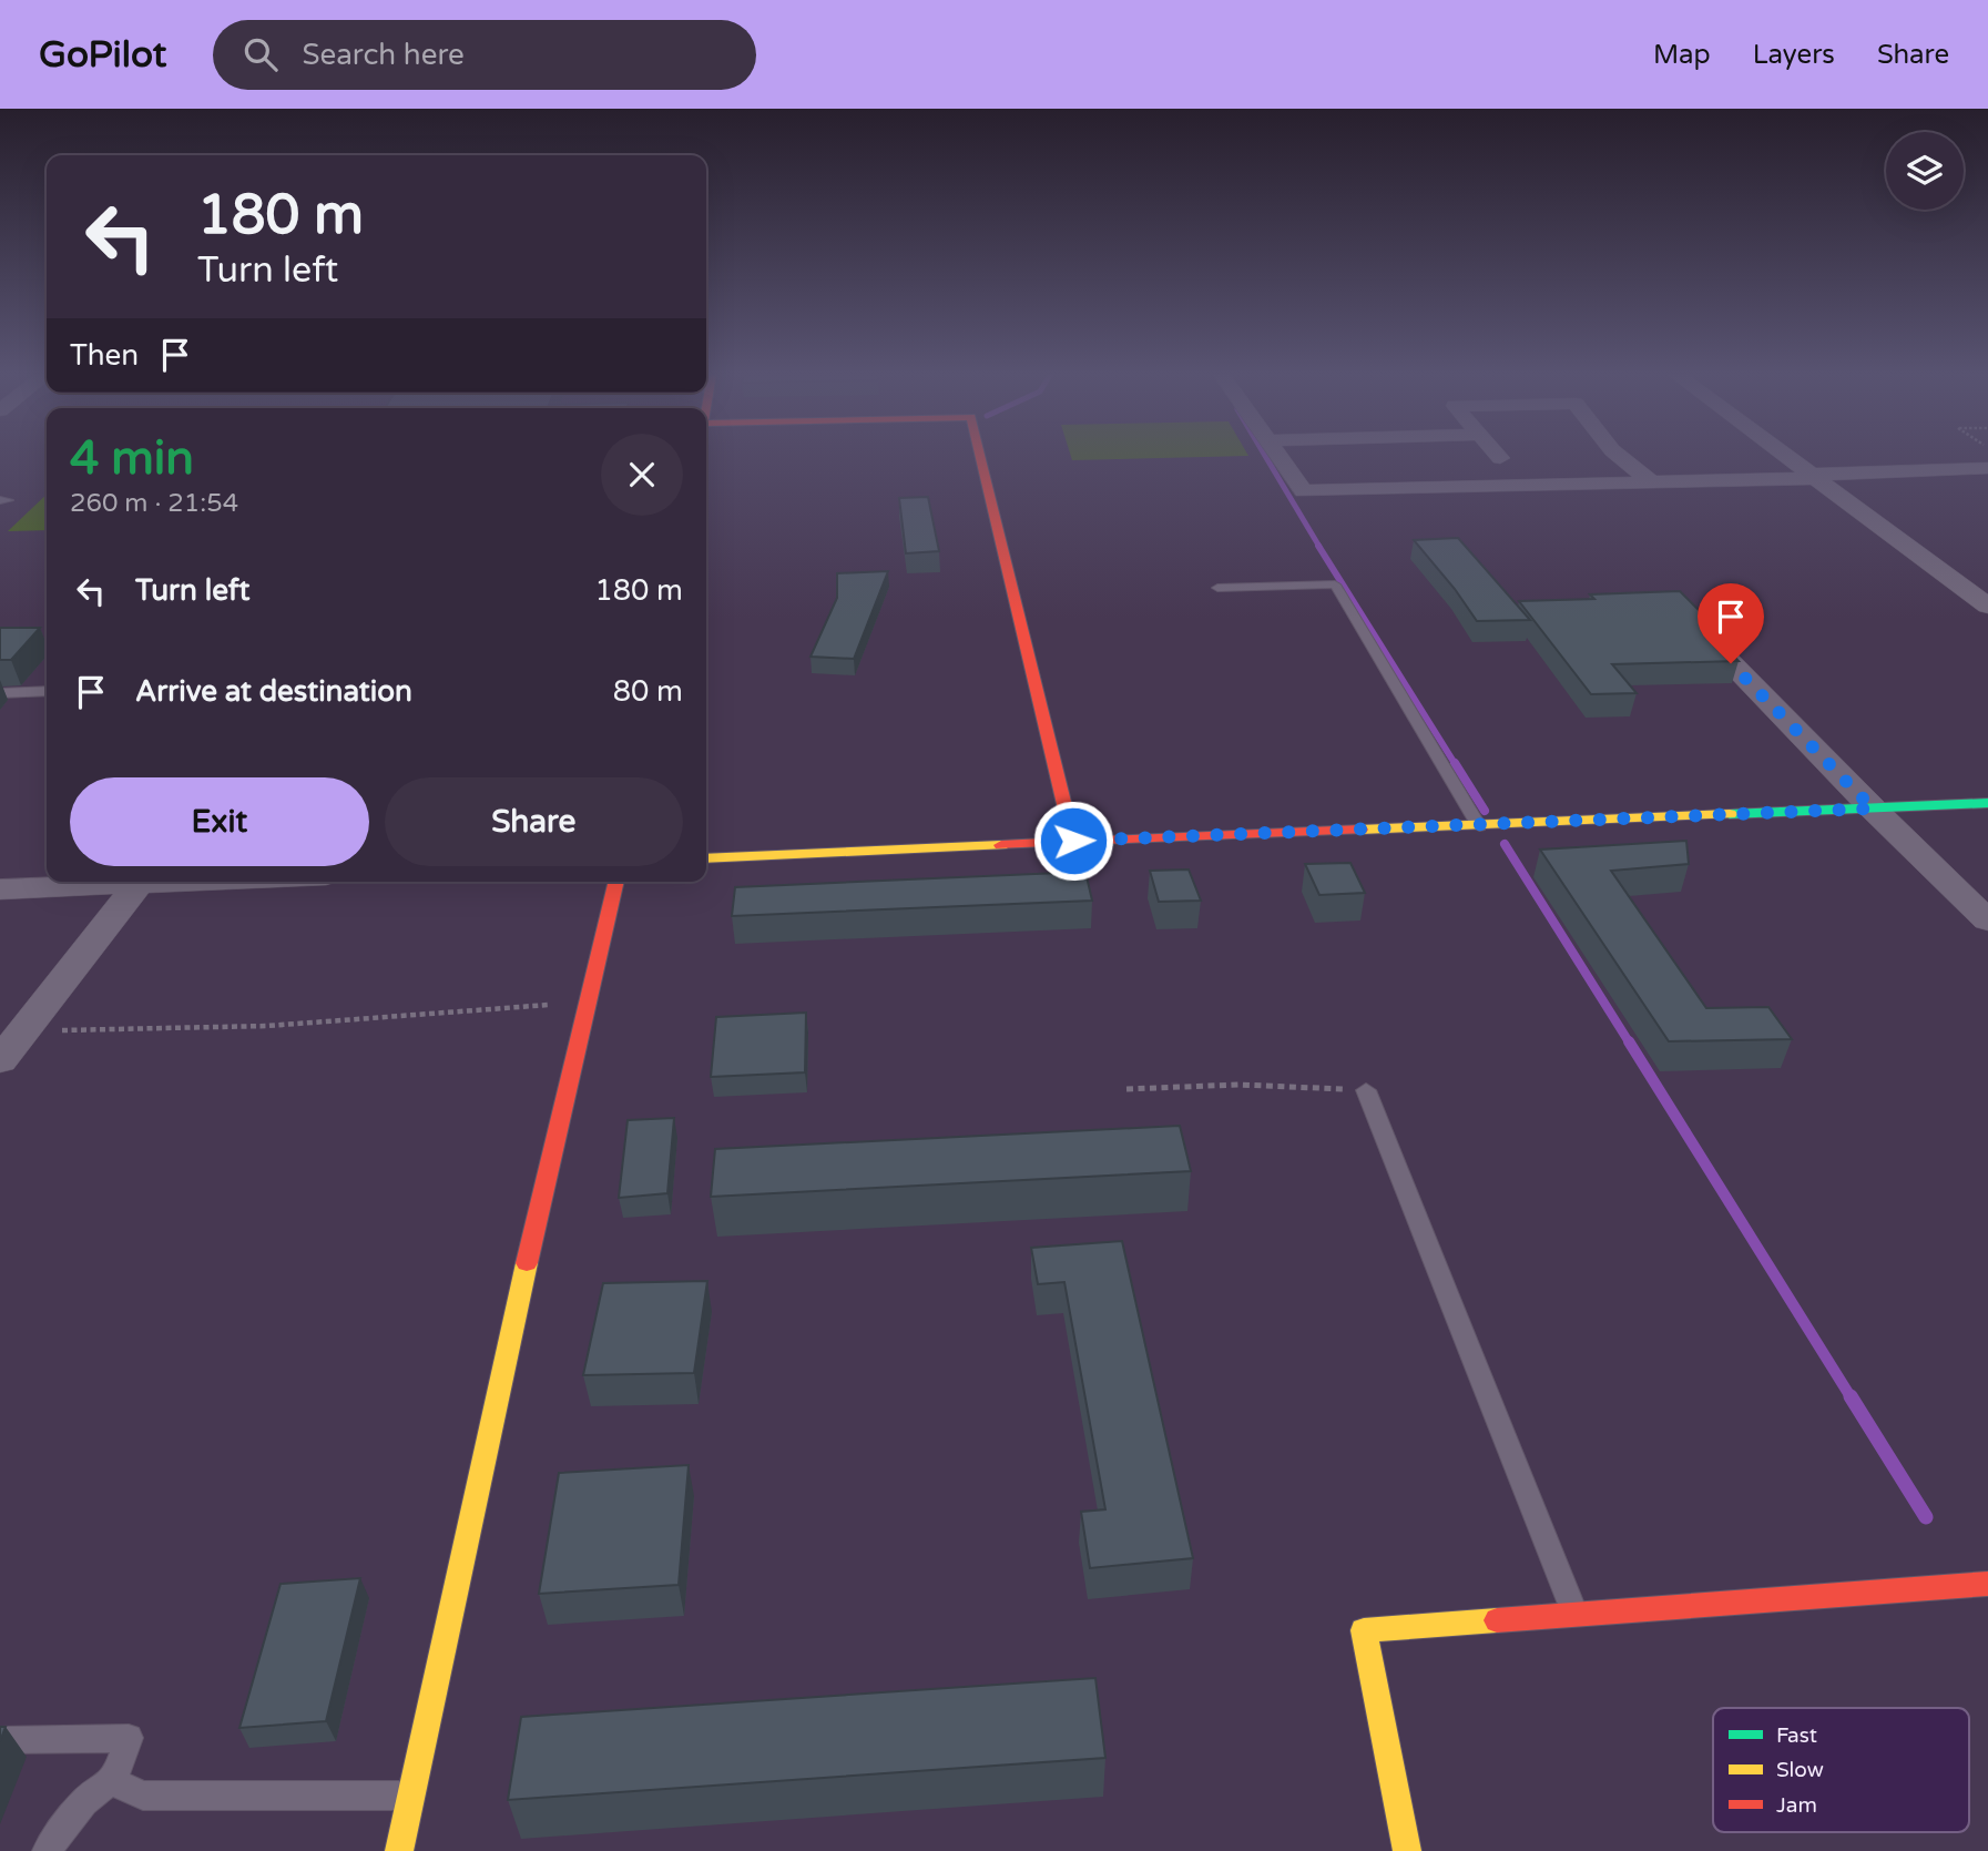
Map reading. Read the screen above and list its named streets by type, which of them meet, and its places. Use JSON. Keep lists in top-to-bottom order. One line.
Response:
{"legend":["Fast","Slow","Jam"],"page":{"header":"GoPilot","search":"Search here","nav":["Map","Layers","Share"],"turn":["180 m","Turn left"],"then":"Then","heading":["4 min","260 m · 21:54"],"list":[{"name":"Turn left","value":"180 m"},{"name":"Arrive at destination","value":"80 m"}],"buttons":["Exit","Share"]}}
